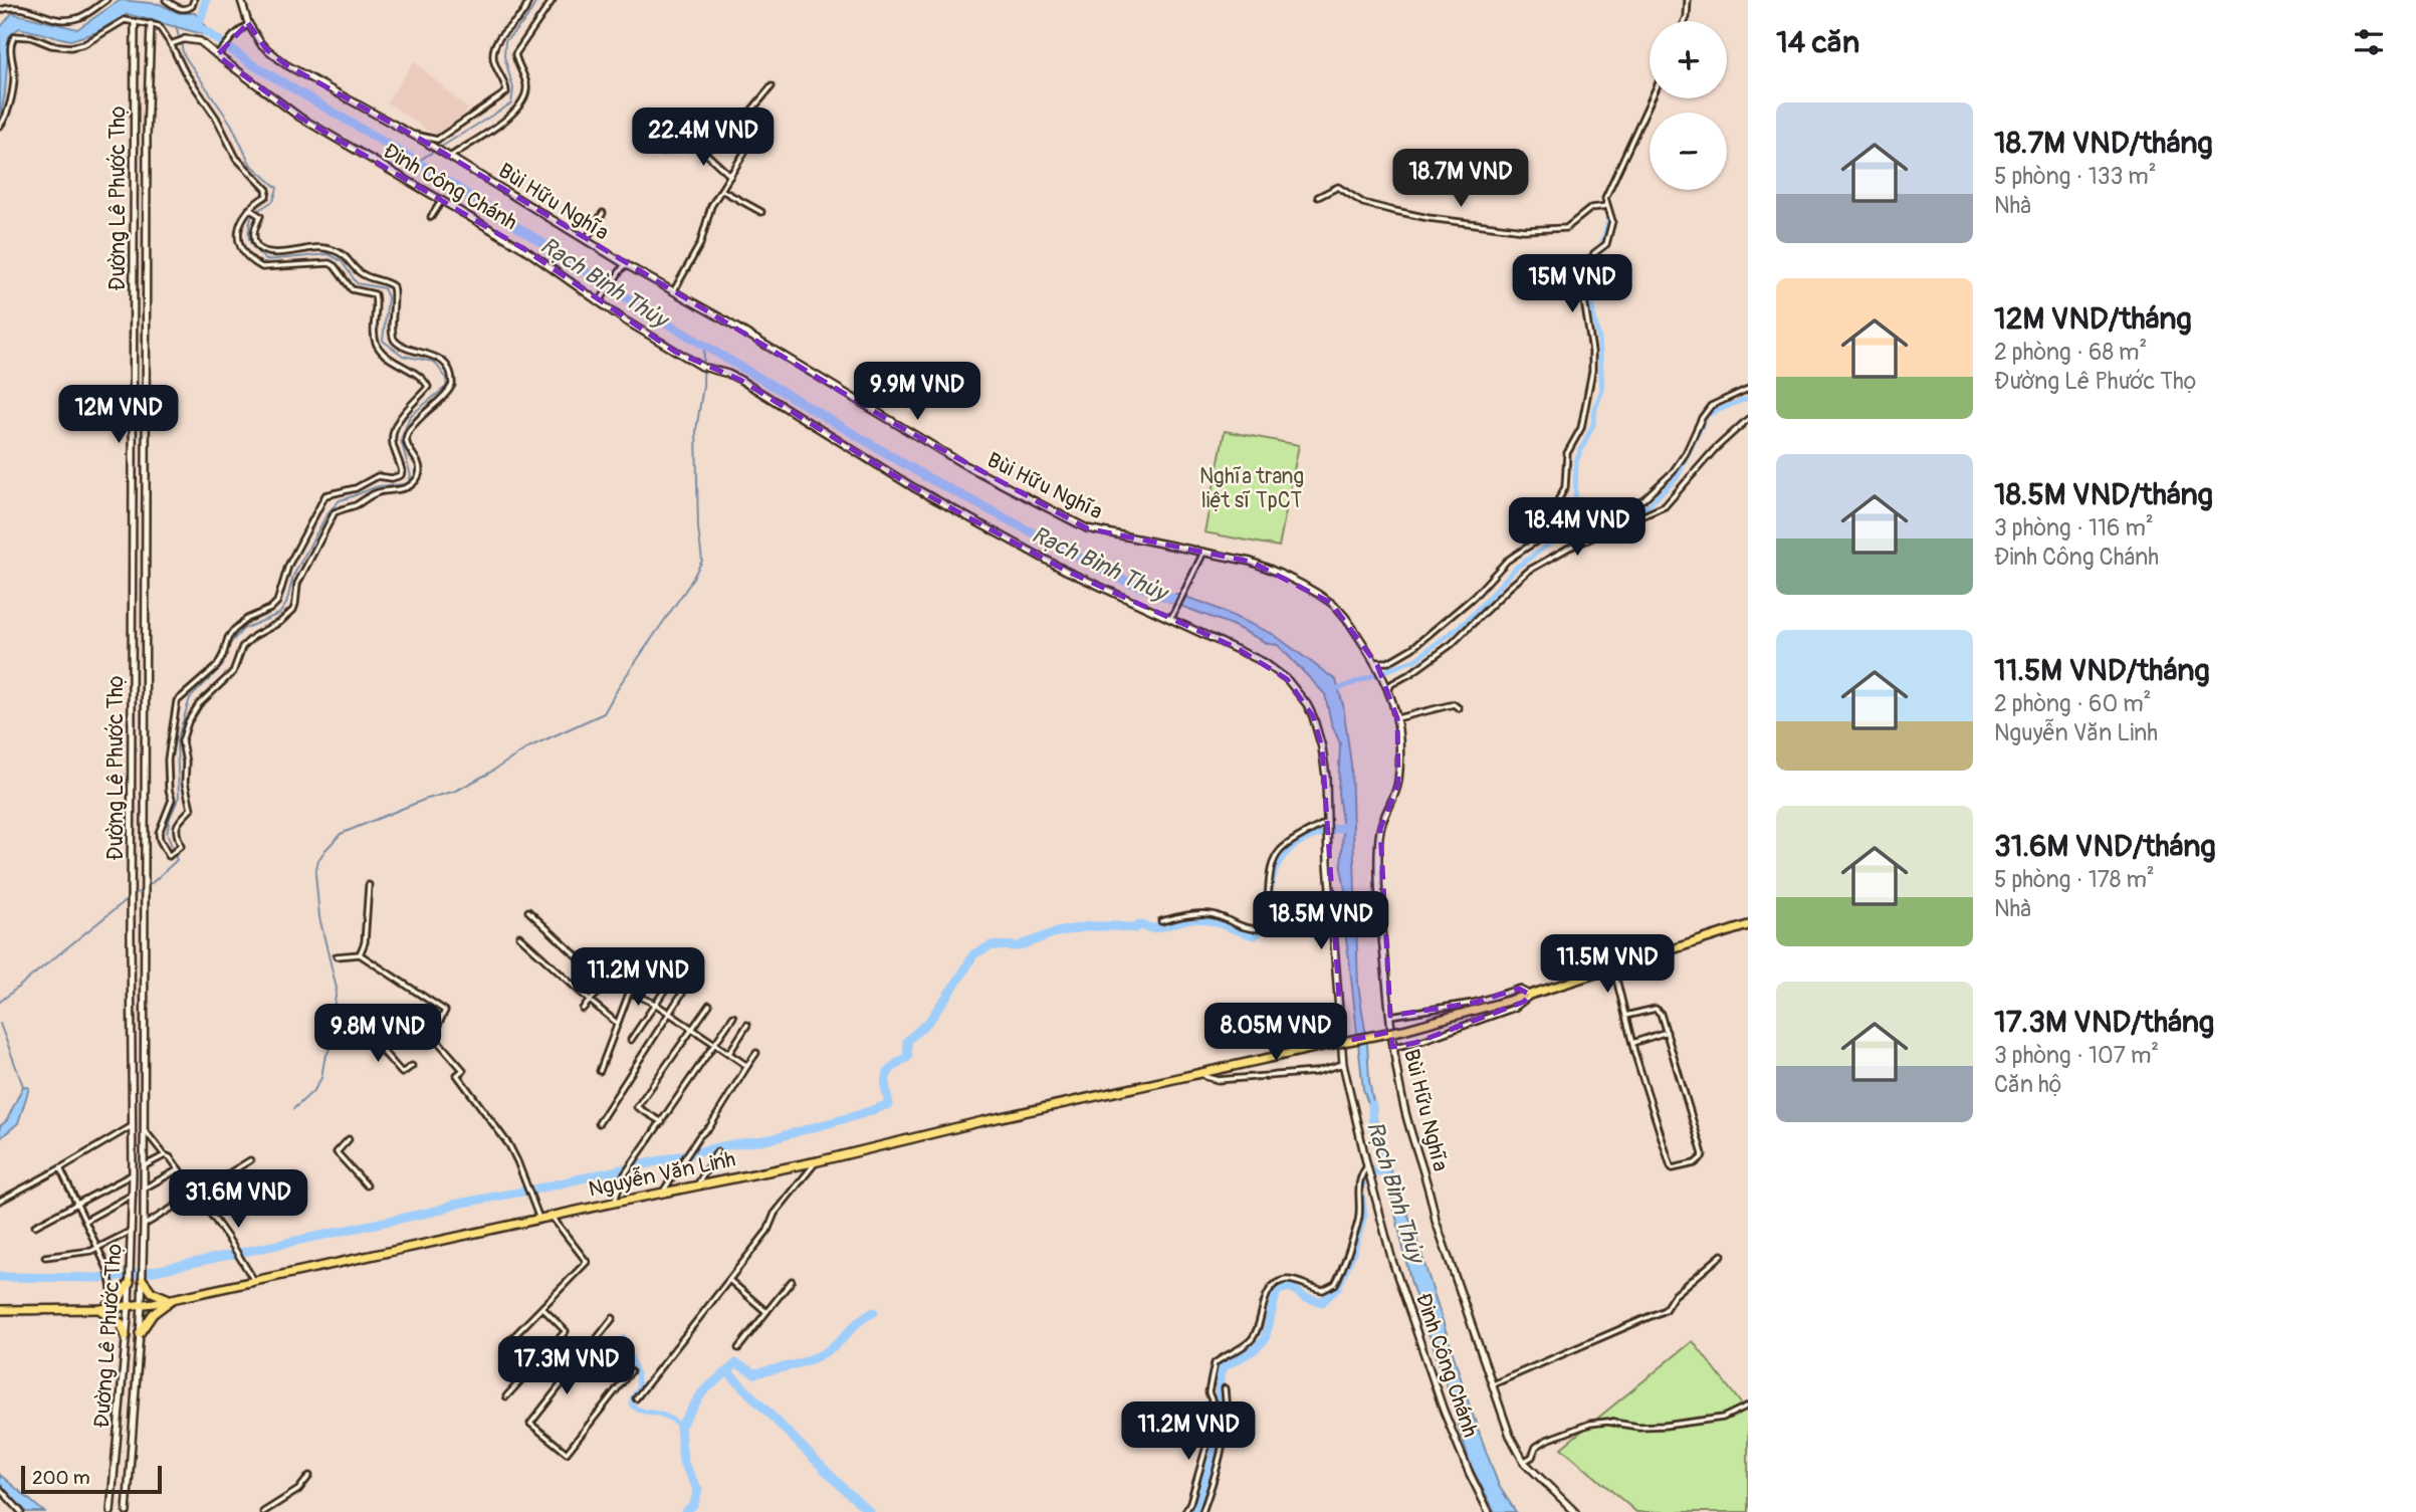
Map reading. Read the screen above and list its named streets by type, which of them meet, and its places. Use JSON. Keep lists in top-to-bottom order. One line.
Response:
{"streets":{"highway":["Nguyễn Văn Linh"],"street":["Đinh Công Chánh","Đường Lê Phước Thọ","Bùi Hữu Nghĩa"]},"crossings":[["Đường Lê Phước Thọ","Nguyễn Văn Linh"]],"water":["Rạch Bình Thủy"],"parks":["Nghĩa trang liệt sĩ TpCT"],"scale_bar":"200 m","page":{"heading":"14 căn","map_buttons":["+","−"],"list":[{"name":"18.7M VND/tháng","note":"5 phòng · 133 m² · Nhà"},{"name":"12M VND/tháng","note":"2 phòng · 68 m² · Đường Lê Phước Thọ"},{"name":"18.5M VND/tháng","note":"3 phòng · 116 m² · Đinh Công Chánh"},{"name":"11.5M VND/tháng","note":"2 phòng · 60 m² · Nguyễn Văn Linh"},{"name":"31.6M VND/tháng","note":"5 phòng · 178 m² · Nhà"},{"name":"17.3M VND/tháng","note":"3 phòng · 107 m² · Căn hộ"}],"price":["22.4M VND","18.7M VND","15M VND","9.9M VND","12M VND","18.4M VND","18.5M VND","11.5M VND","11.2M VND","8.05M VND","9.8M VND","31.6M VND","17.3M VND","11.2M VND"],"scale":"200 m"}}
